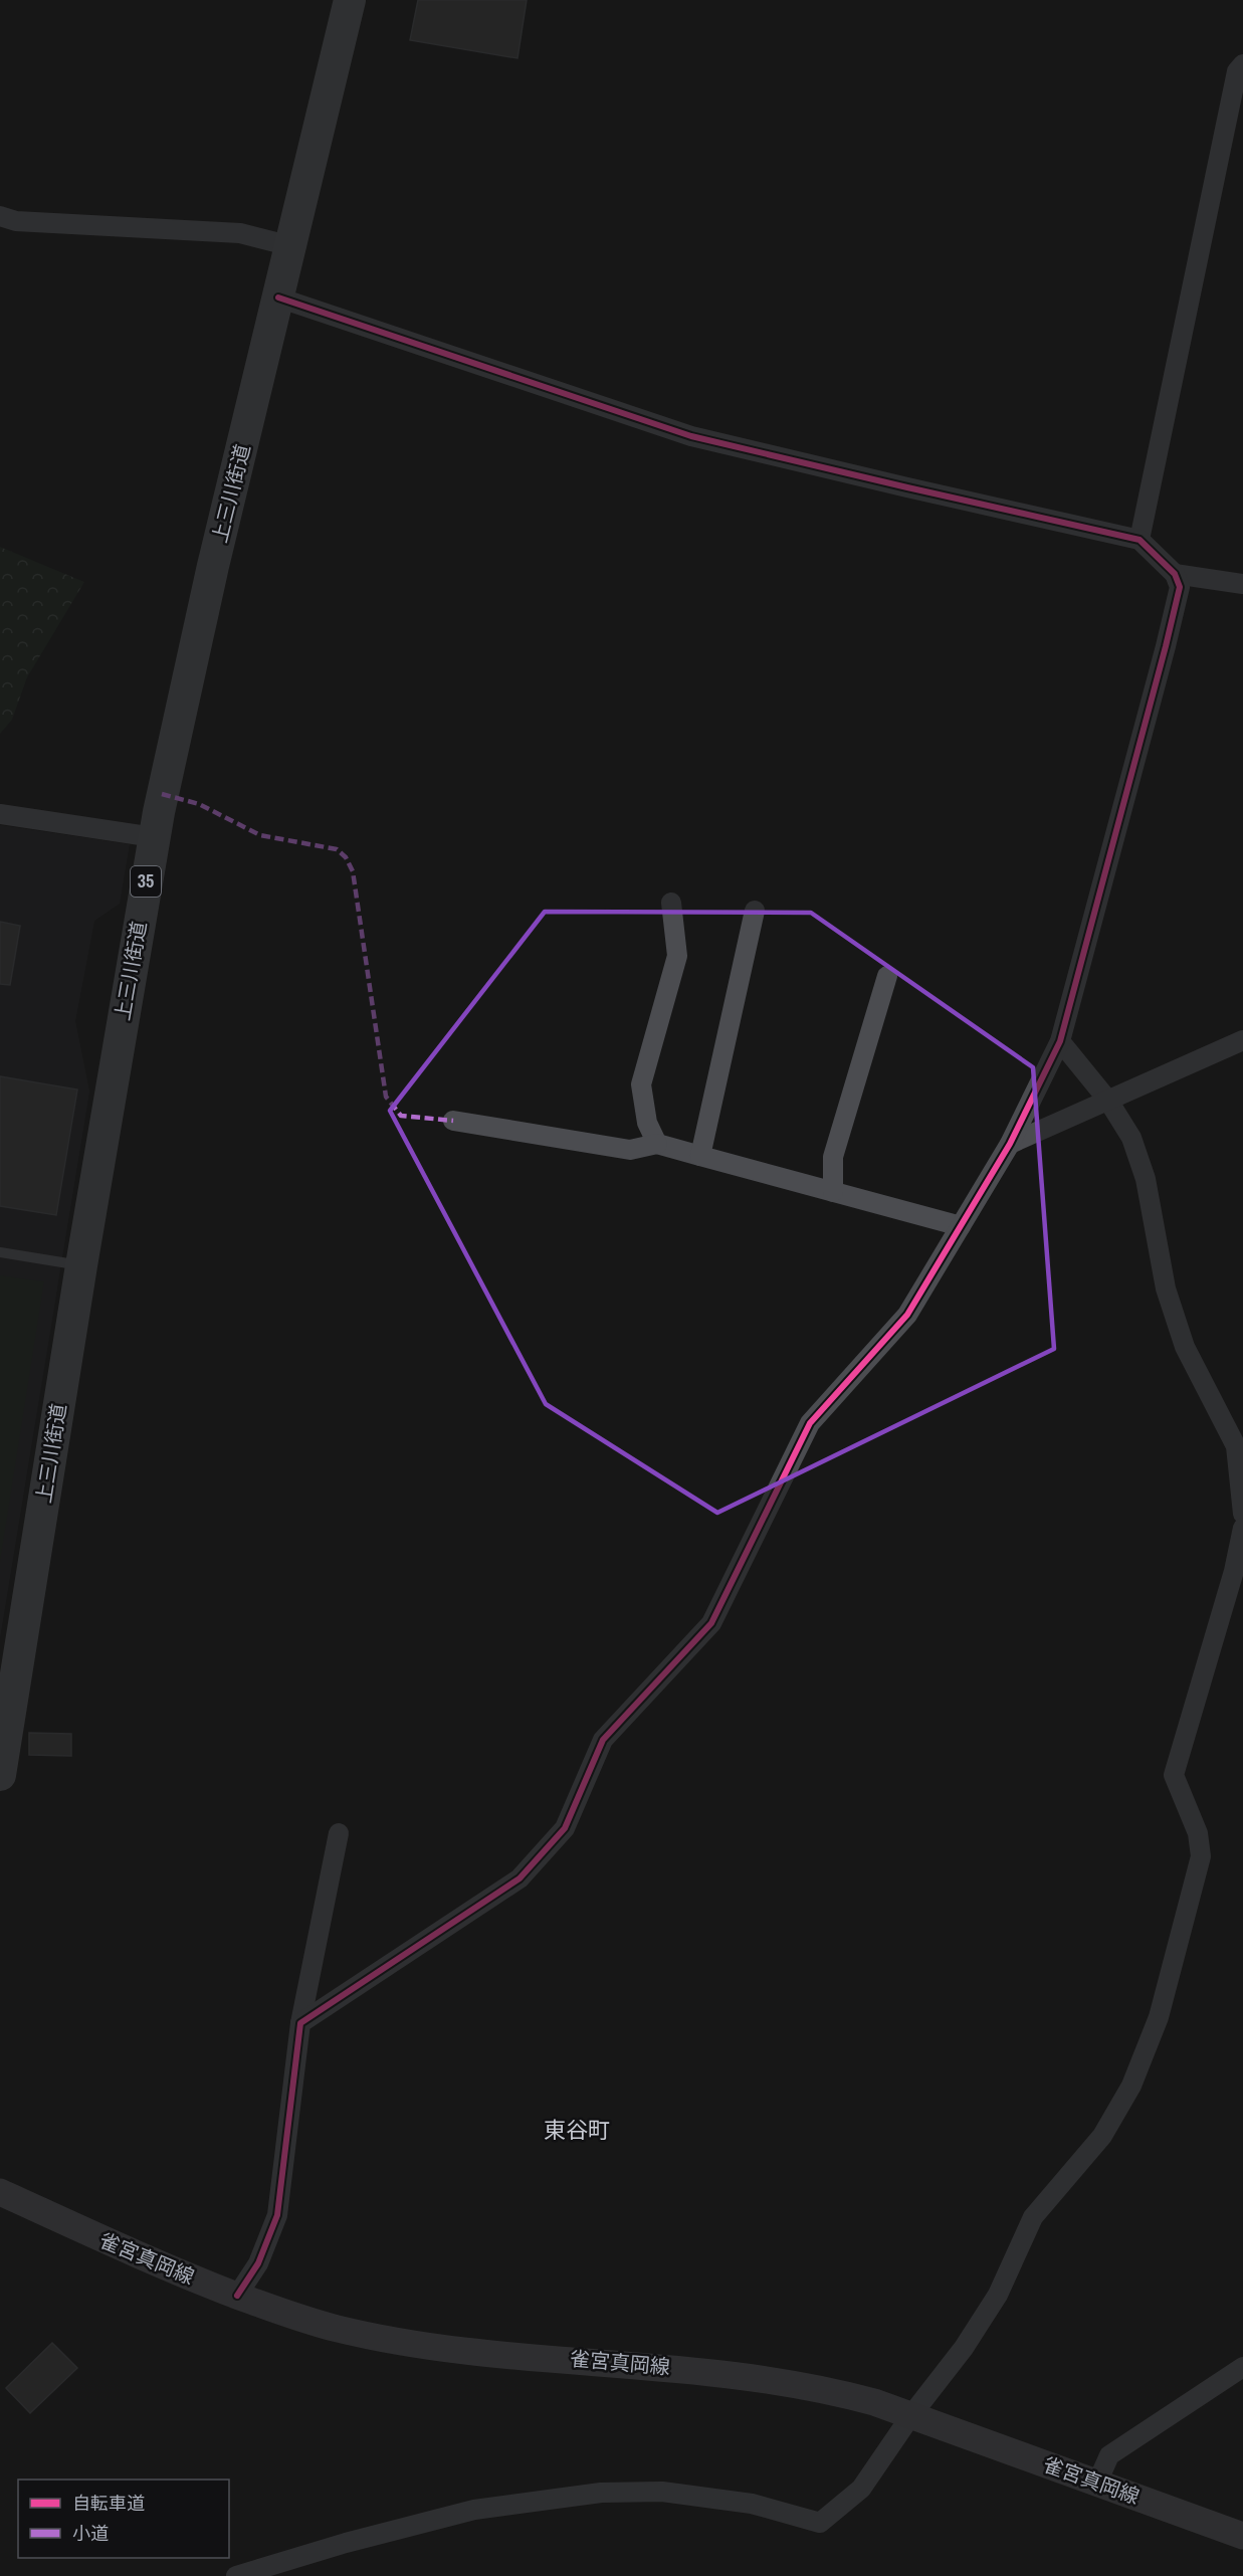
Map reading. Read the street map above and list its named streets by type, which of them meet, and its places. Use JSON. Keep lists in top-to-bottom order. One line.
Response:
{"streets":{"main road":["上三川街道","35","雀宮真岡線"]},"districts":["東谷町"],"legend":["自転車道","小道"]}
